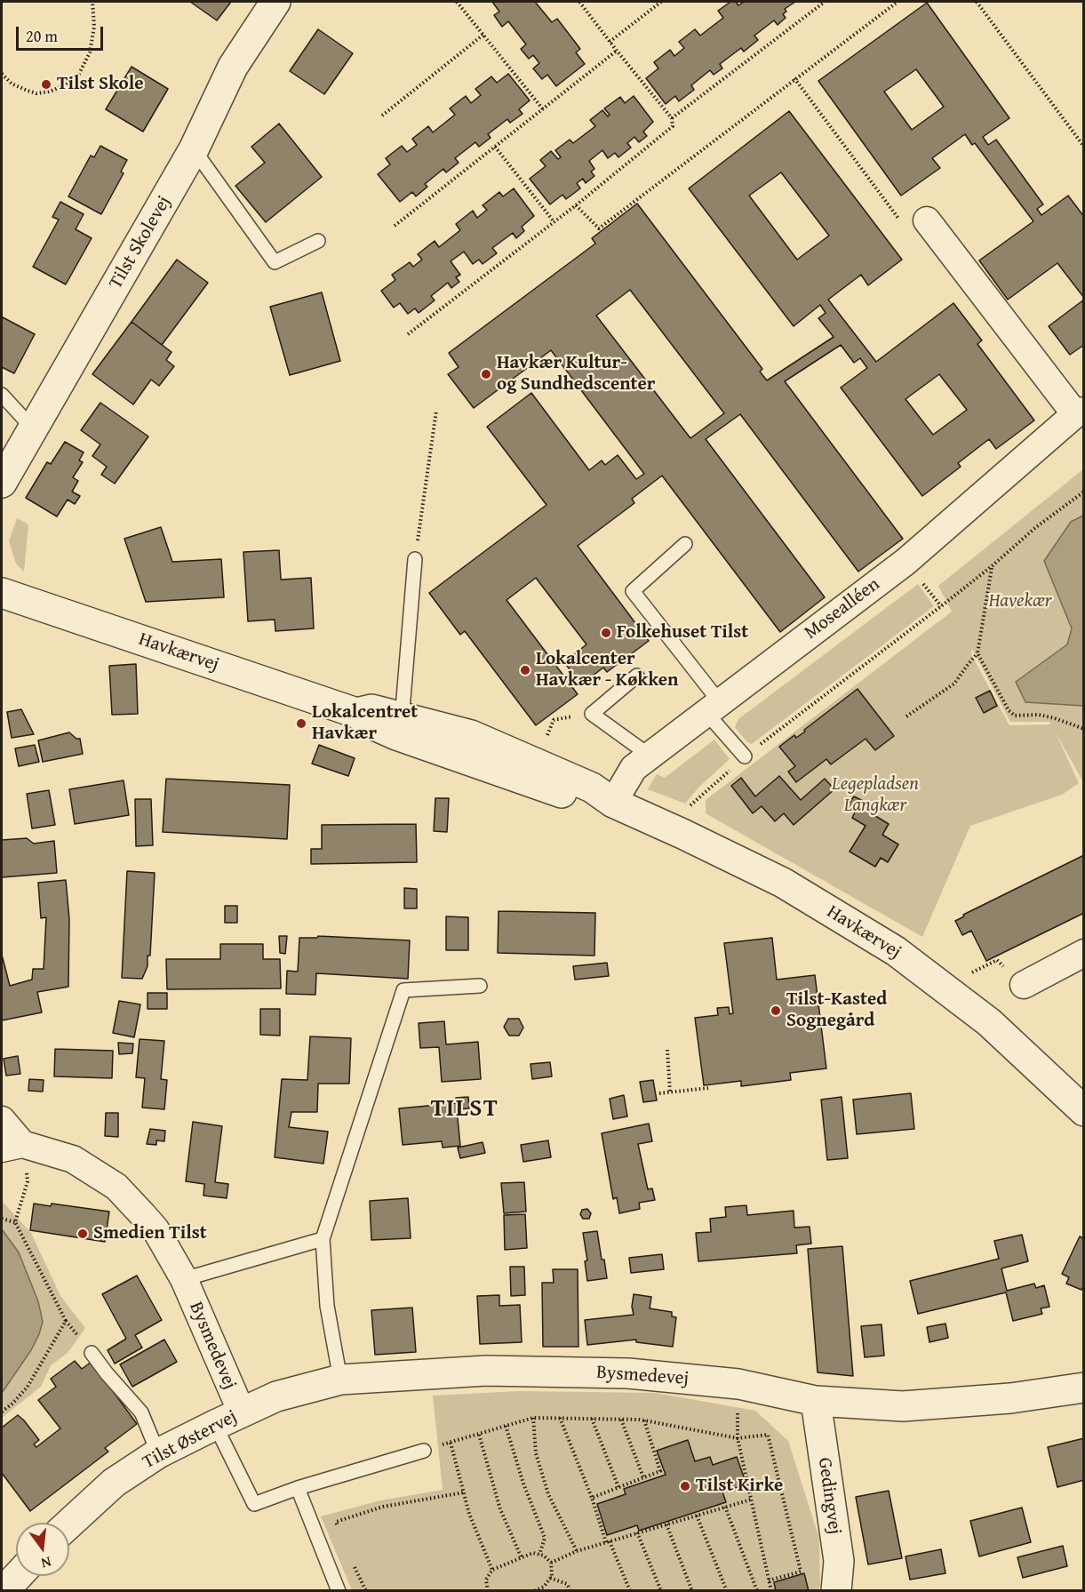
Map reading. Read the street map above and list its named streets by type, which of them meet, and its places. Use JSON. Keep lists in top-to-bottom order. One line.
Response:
{"streets":{"street":["Tilst Skolevej","Mosealléen","Havkærvej","Bysmedevej","Tilst Østervej","Gedingvej"]},"crossings":[["Mosealléen","Havkærvej"],["Bysmedevej","Tilst Østervej"],["Bysmedevej","Gedingvej"]],"districts":["TILST"],"parks":["Havekær","Legepladsen Langkær"],"places":["Tilst Skole","Havkær Kultur- og Sundhedscenter","Folkehuset Tilst","Lokalcenter Havkær - Køkken","Lokalcentret Havkær","Tilst-Kasted Sognegård","Smedien Tilst","Tilst Kirke"],"scale_bar":"20 m","north":"bottom"}
